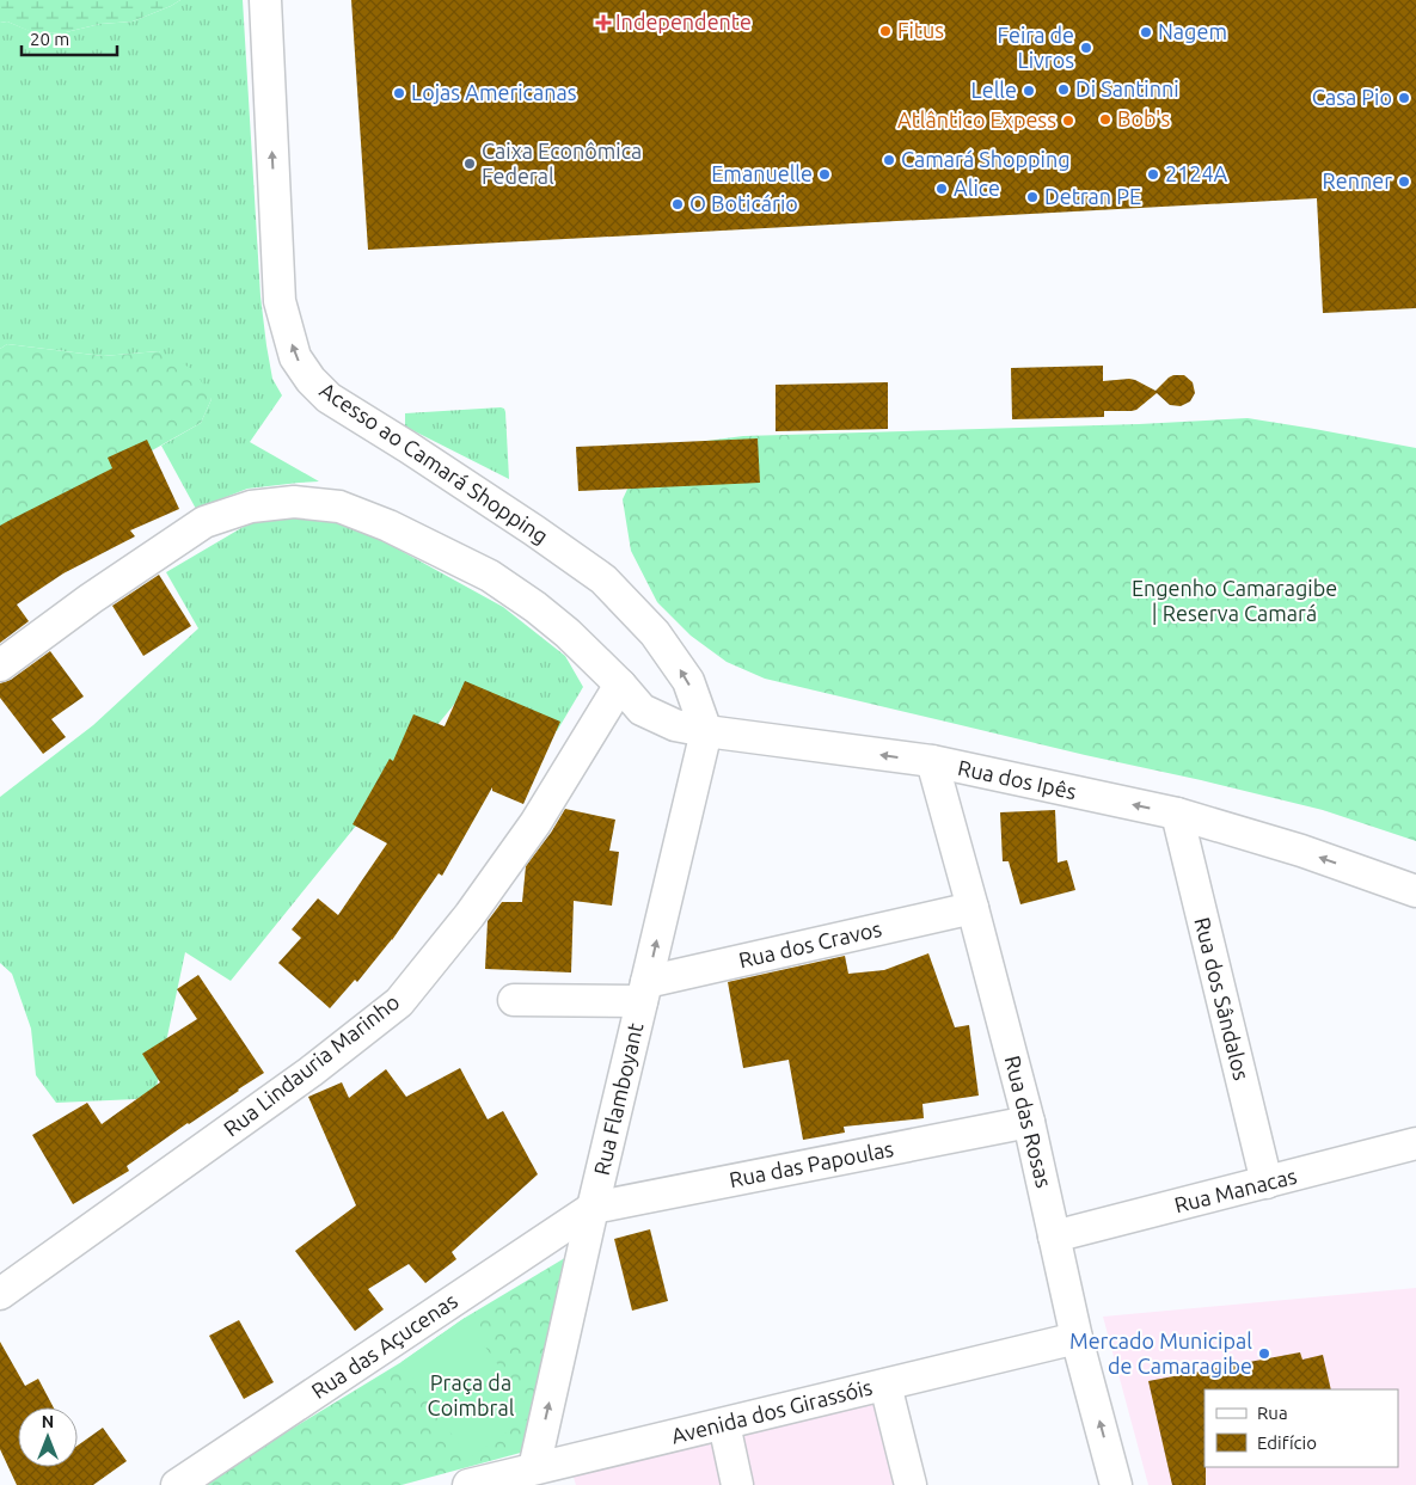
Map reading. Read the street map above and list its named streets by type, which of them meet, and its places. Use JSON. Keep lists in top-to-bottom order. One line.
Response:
{"streets":{"street":["Acesso ao Camará Shopping","Rua dos Ipês","Rua dos Cravos","Rua dos Sândalos","Rua Lindauria Marinho","Rua Flamboyant","Rua das Rosas","Rua das Papoulas","Rua Manacas","Rua das Açucenas","Avenida dos Girassóis"]},"crossings":[["Acesso ao Camará Shopping","Rua dos Ipês"],["Acesso ao Camará Shopping","Rua Flamboyant"],["Rua dos Ipês","Rua dos Sândalos"],["Rua dos Ipês","Rua Lindauria Marinho"],["Rua dos Ipês","Rua Flamboyant"],["Rua dos Ipês","Rua das Rosas"],["Rua dos Cravos","Rua Flamboyant"],["Rua dos Cravos","Rua das Rosas"],["Rua dos Sândalos","Rua Manacas"],["Rua Flamboyant","Rua das Papoulas"],["Rua Flamboyant","Rua das Açucenas"],["Rua Flamboyant","Avenida dos Girassóis"],["Rua das Rosas","Rua das Papoulas"],["Rua das Rosas","Rua Manacas"],["Rua das Rosas","Avenida dos Girassóis"],["Rua das Papoulas","Rua das Açucenas"]],"one_way":["Acesso ao Camará Shopping","Rua dos Ipês","Rua Flamboyant"],"parks":["Engenho Camaragibe | Reserva Camará","Praça da Coimbral"],"places":{"health":["Independente"],"other":["Fitus","Nagem","Feira de Livros","Di Santinni","Lelle","Lojas Americanas","Casa Pio","Bob's","Atlântico Expess","Camará Shopping","Caixa Econômica Federal","Emanuelle","2124A","Renner","Alice","Detran PE","O Boticário","Mercado Municipal de Camaragibe"]},"legend":["Rua","Edifício"],"scale_bar":"20 m","north":"top"}
